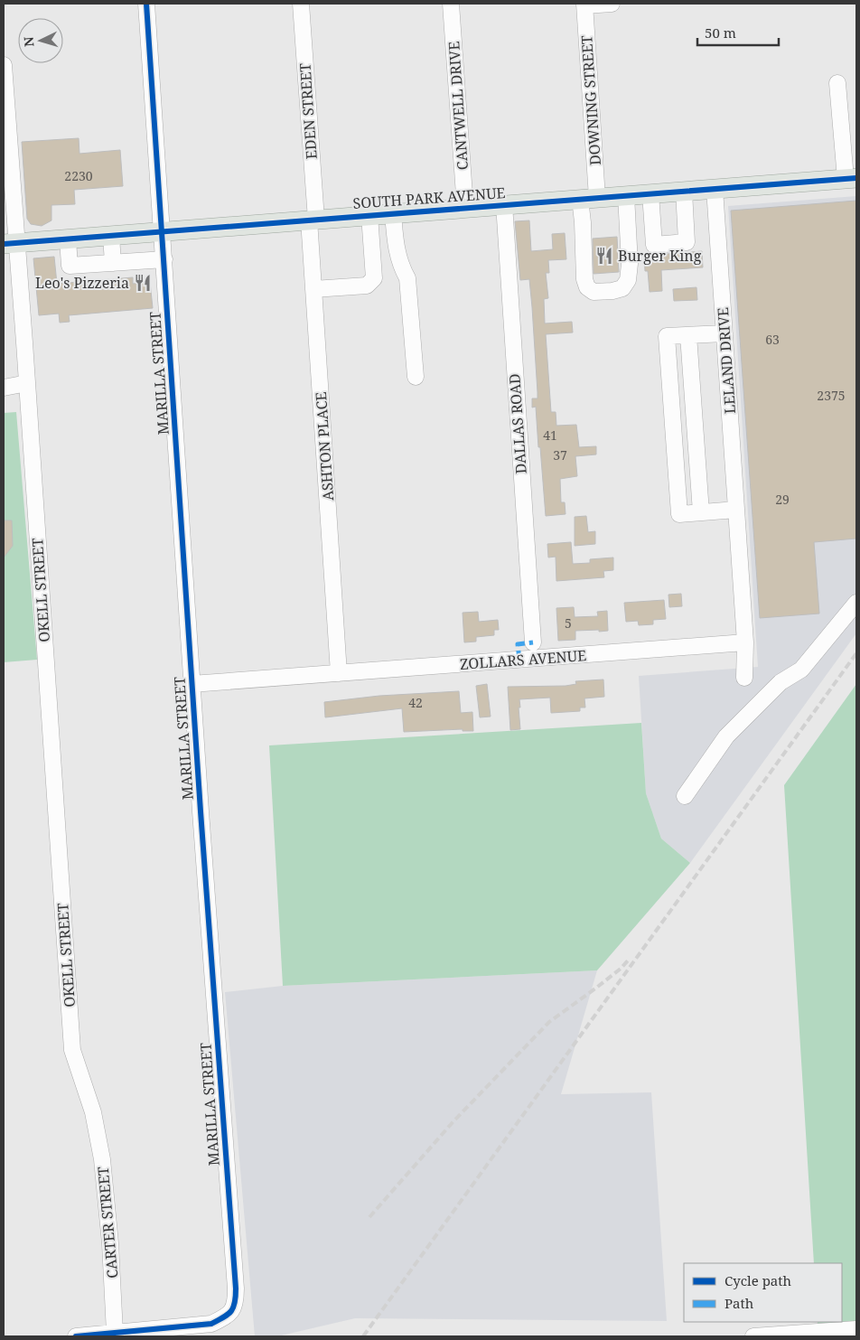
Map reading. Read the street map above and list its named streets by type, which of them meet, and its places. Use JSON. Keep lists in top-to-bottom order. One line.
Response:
{"streets":{"main road":["SOUTH PARK AVENUE"],"street":["DOWNING STREET","CANTWELL DRIVE","EDEN STREET","LELAND DRIVE","MARILLA STREET","DALLAS ROAD","ASHTON PLACE","OKELL STREET","ZOLLARS AVENUE","CARTER STREET"]},"crossings":[["DOWNING STREET","SOUTH PARK AVENUE"],["CANTWELL DRIVE","SOUTH PARK AVENUE"],["EDEN STREET","SOUTH PARK AVENUE"],["EDEN STREET","ASHTON PLACE"],["SOUTH PARK AVENUE","LELAND DRIVE"],["SOUTH PARK AVENUE","MARILLA STREET"],["SOUTH PARK AVENUE","DALLAS ROAD"],["SOUTH PARK AVENUE","ASHTON PLACE"],["SOUTH PARK AVENUE","OKELL STREET"],["LELAND DRIVE","ZOLLARS AVENUE"],["MARILLA STREET","ZOLLARS AVENUE"],["MARILLA STREET","CARTER STREET"],["ASHTON PLACE","ZOLLARS AVENUE"],["OKELL STREET","CARTER STREET"]],"places":{"restaurant":["Burger King","Leo's Pizzeria"]},"house_numbers":["2230","63","2375","41","37","29","5","42"],"legend":["Cycle path","Path"],"scale_bar":"50 m","north":"left"}
